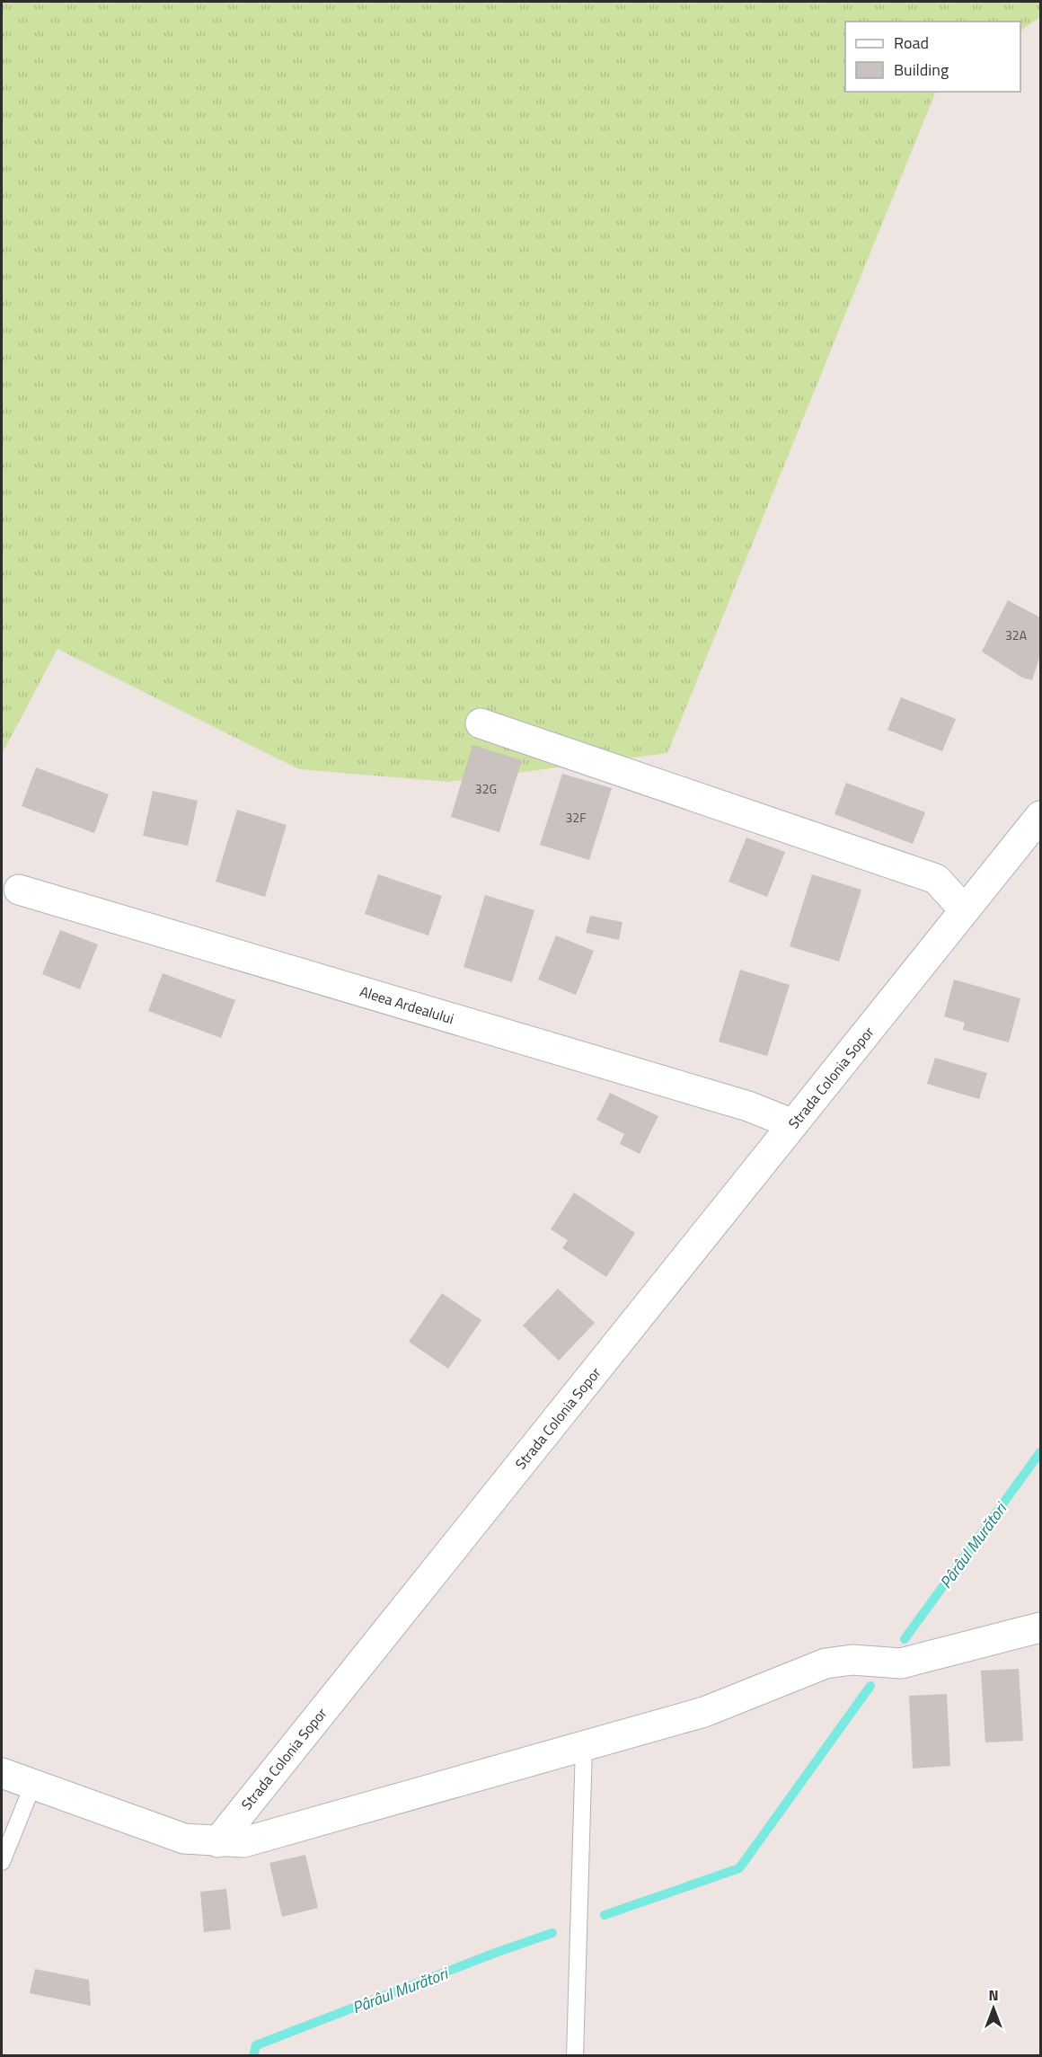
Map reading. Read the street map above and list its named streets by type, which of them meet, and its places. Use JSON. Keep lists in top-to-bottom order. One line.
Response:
{"streets":{"street":["Aleea Ardealului","Strada Colonia Sopor"]},"crossings":[["Aleea Ardealului","Strada Colonia Sopor"]],"water":["Pârâul Murători"],"house_numbers":["32A","32G","32F"],"legend":["Road","Building"],"north":"top"}
